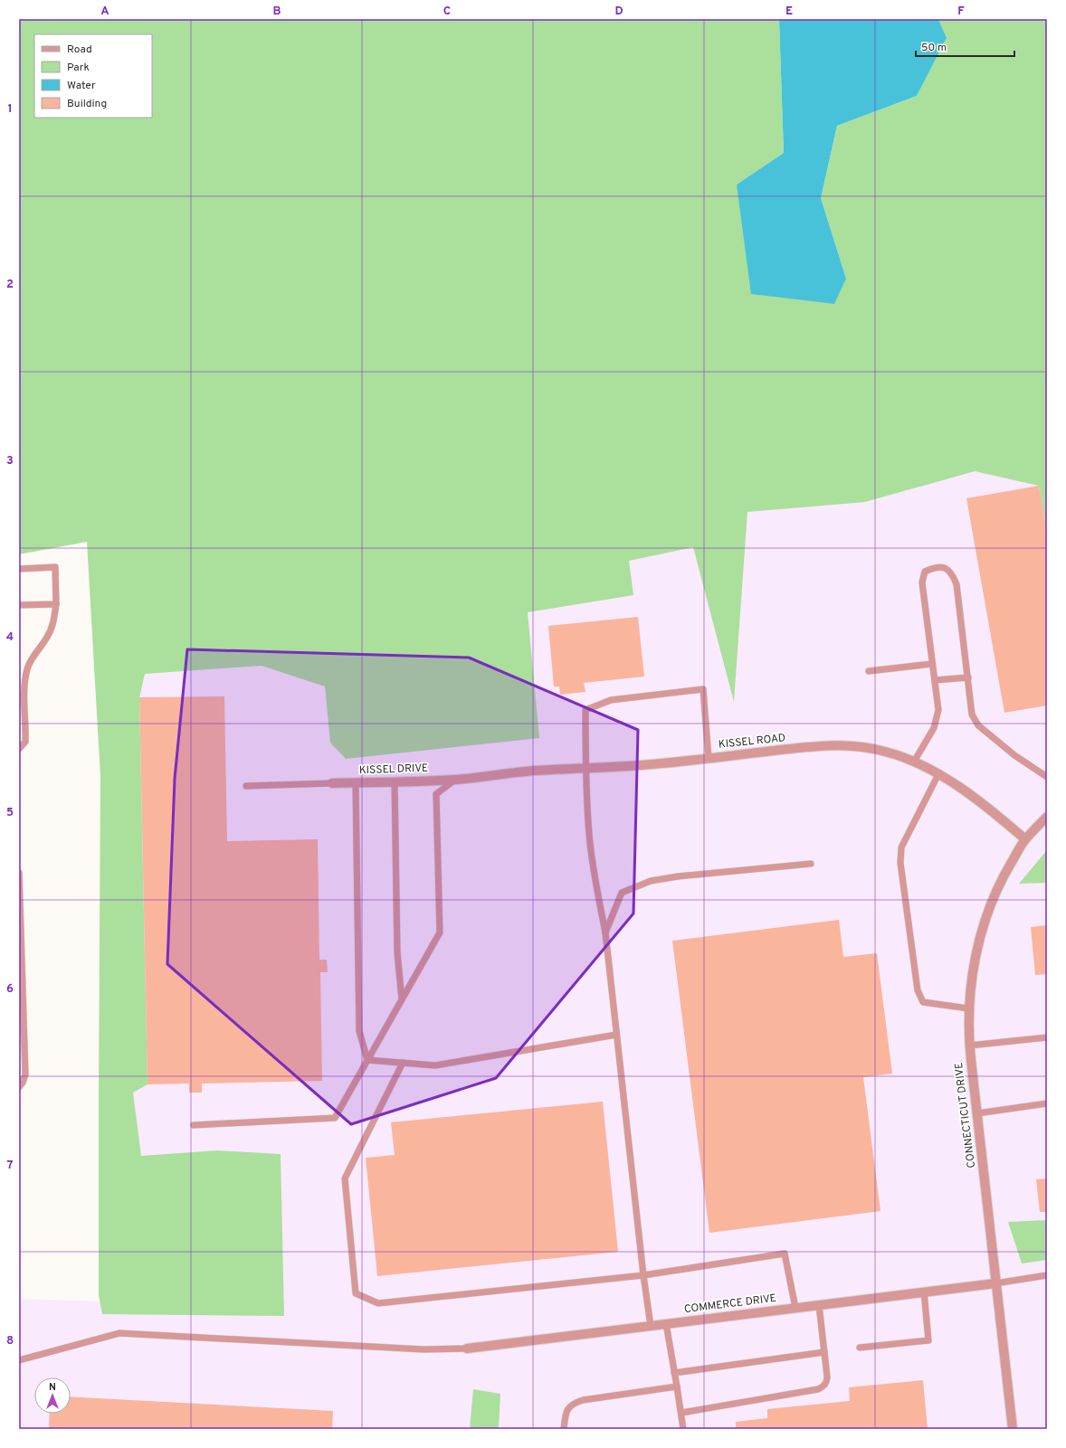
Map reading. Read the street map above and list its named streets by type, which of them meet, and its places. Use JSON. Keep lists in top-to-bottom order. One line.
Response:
{"streets":{"street":["KISSEL ROAD","KISSEL DRIVE","CONNECTICUT DRIVE","COMMERCE DRIVE"]},"crossings":[["KISSEL ROAD","KISSEL DRIVE"],["KISSEL ROAD","CONNECTICUT DRIVE"],["CONNECTICUT DRIVE","COMMERCE DRIVE"]],"legend":["Road","Park","Water","Building"],"scale_bar":"50 m","north":"top","grid":{"columns":["A","B","C","D","E","F"],"rows":["1","2","3","4","5","6","7","8"]}}
